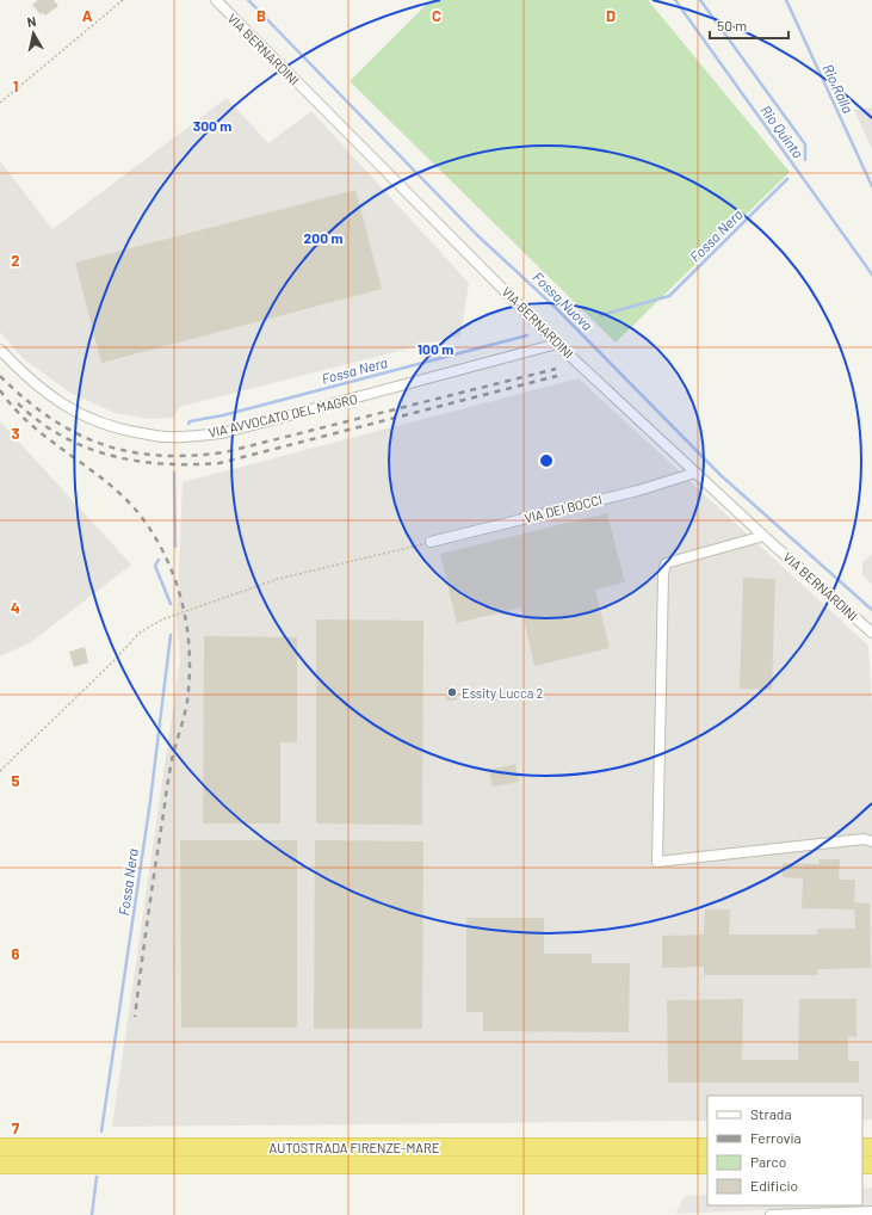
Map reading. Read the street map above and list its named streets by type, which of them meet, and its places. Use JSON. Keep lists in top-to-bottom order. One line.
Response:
{"streets":{"highway":["AUTOSTRADA FIRENZE-MARE"],"street":["VIA BERNARDINI","VIA AVVOCATO DEL MAGRO","VIA DEI BOCCI"]},"crossings":[["VIA BERNARDINI","VIA AVVOCATO DEL MAGRO"],["VIA BERNARDINI","VIA DEI BOCCI"]],"water":["Rio Ralla","Rio Quinto","Fossa Nera","Fossa Nuova"],"places":["Essity Lucca 2"],"legend":["Strada","Ferrovia","Parco","Edificio"],"scale_bar":"50 m","north":"top","grid":{"columns":["A","B","C","D"],"rows":["1","2","3","4","5","6","7"]},"rings":["300 m","200 m","100 m"]}
